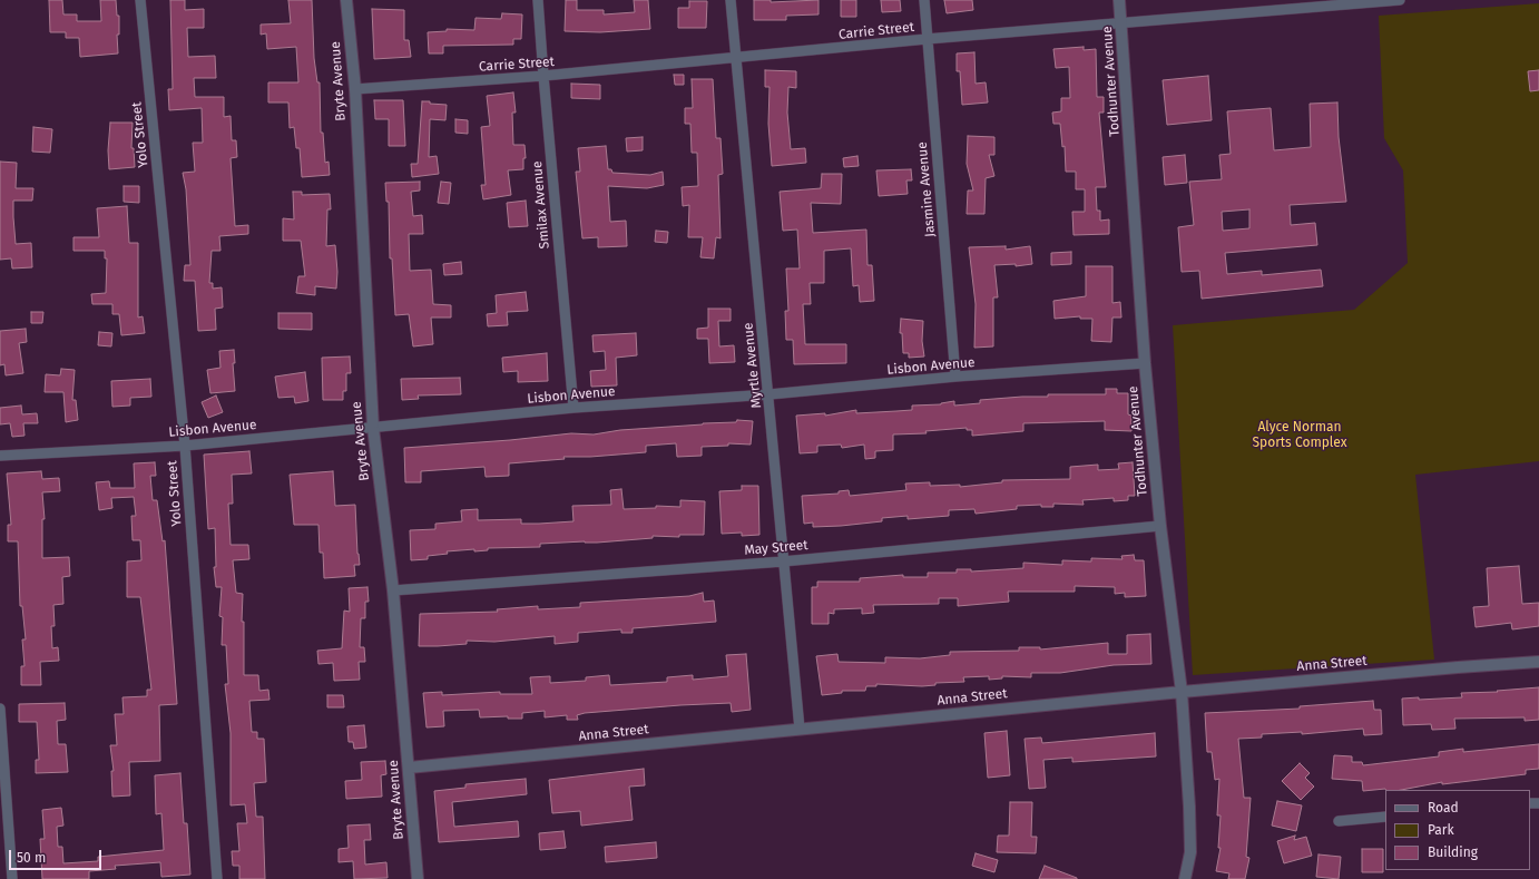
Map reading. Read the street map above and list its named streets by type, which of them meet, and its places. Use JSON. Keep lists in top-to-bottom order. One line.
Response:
{"streets":{"street":["Carrie Street","Bryte Avenue","Todhunter Avenue","Yolo Street","Jasmine Avenue","Smilax Avenue","Myrtle Avenue","Lisbon Avenue","May Street","Anna Street"]},"crossings":[["Carrie Street","Bryte Avenue"],["Carrie Street","Todhunter Avenue"],["Carrie Street","Jasmine Avenue"],["Carrie Street","Smilax Avenue"],["Carrie Street","Myrtle Avenue"],["Bryte Avenue","Lisbon Avenue"],["Bryte Avenue","May Street"],["Bryte Avenue","Anna Street"],["Todhunter Avenue","Lisbon Avenue"],["Todhunter Avenue","May Street"],["Todhunter Avenue","Anna Street"],["Yolo Street","Lisbon Avenue"],["Jasmine Avenue","Lisbon Avenue"],["Smilax Avenue","Lisbon Avenue"],["Myrtle Avenue","Lisbon Avenue"],["Myrtle Avenue","May Street"],["Myrtle Avenue","Anna Street"]],"parks":["Alyce Norman Sports Complex"],"legend":["Road","Park","Building"],"scale_bar":"50 m"}
